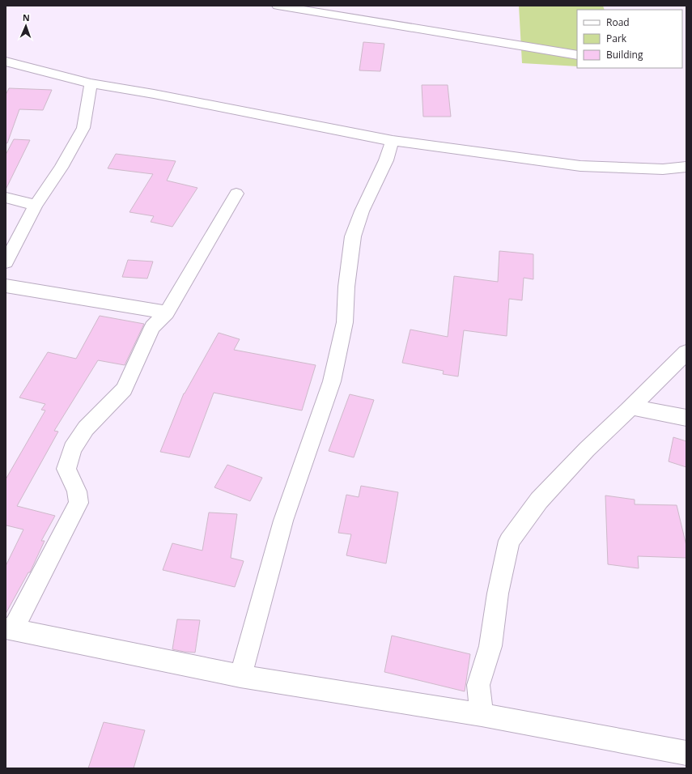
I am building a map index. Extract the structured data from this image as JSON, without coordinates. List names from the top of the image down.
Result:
{
  "legend": ["Road", "Park", "Building"],
  "north": "top"
}
